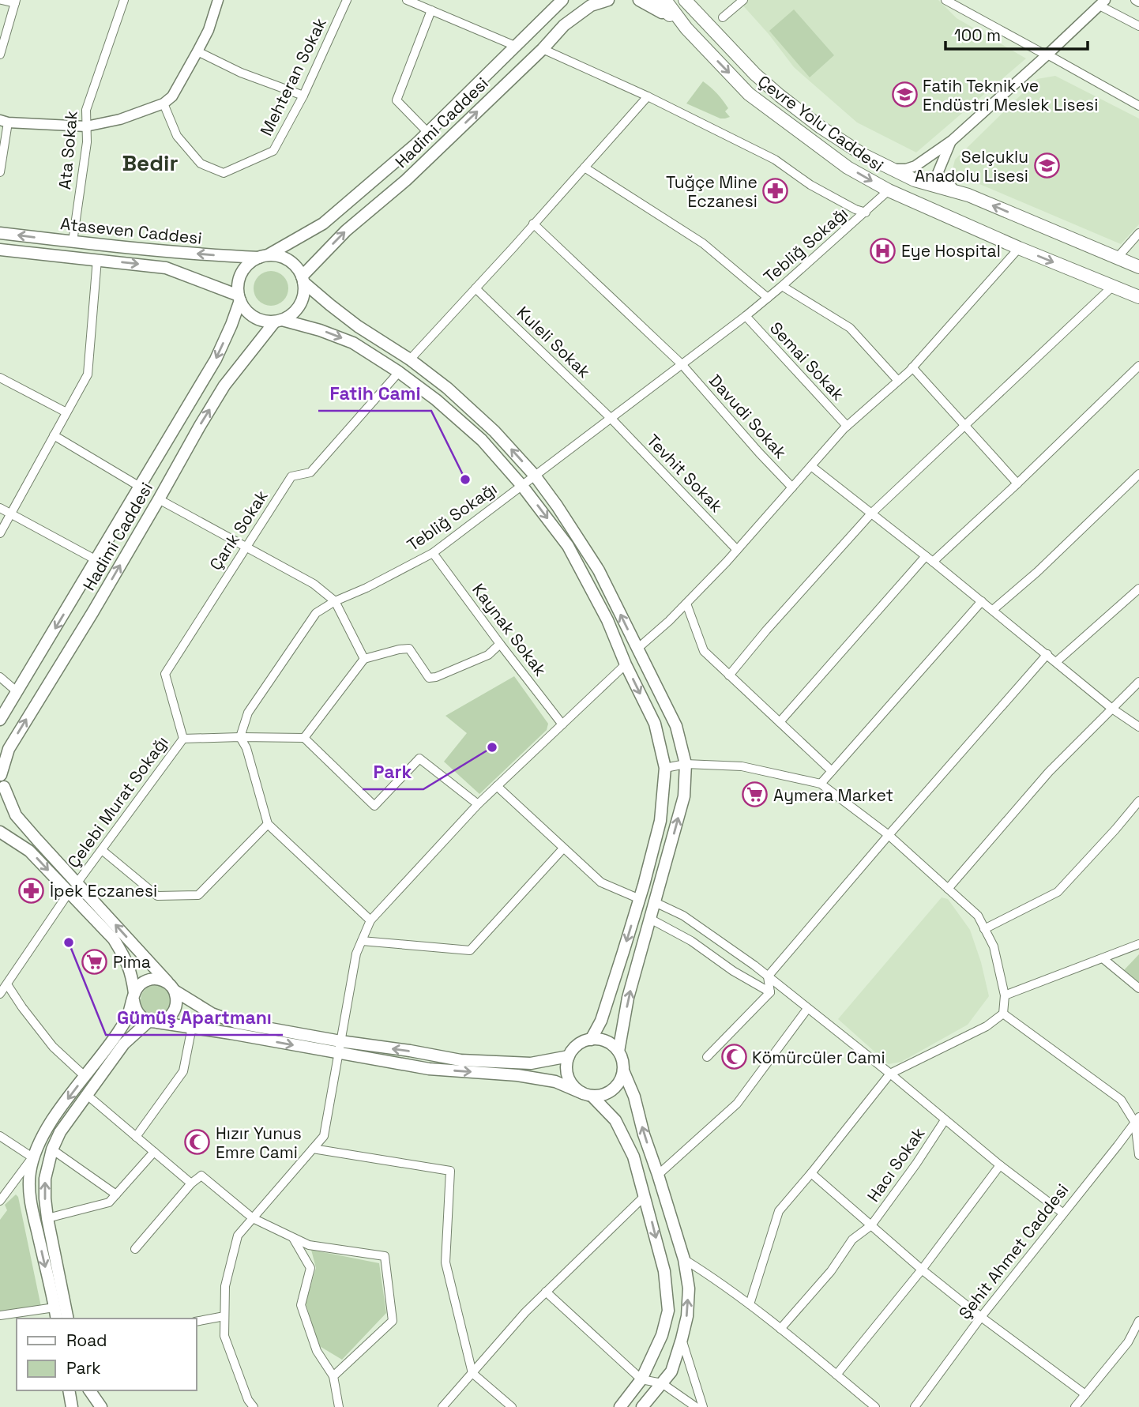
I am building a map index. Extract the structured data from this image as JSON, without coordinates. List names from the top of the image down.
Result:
{
  "streets": {
    "highway": ["Çevre Yolu Caddesi"],
    "main road": ["Hadimi Caddesi", "Ataseven Caddesi"],
    "street": [
      "Mehteran Sokak",
      "Ata Sokak",
      "Tebliğ Sokağı",
      "Kuleli Sokak",
      "Semai Sokak",
      "Davudi Sokak",
      "Tevhit Sokak",
      "Çarık Sokak",
      "Kaynak Sokak",
      "Çelebi Murat Sokağı",
      "Hacı Sokak",
      "Şehit Ahmet Caddesi"
    ]
  },
  "crossings": [
    ["Hadimi Caddesi", "Ataseven Caddesi"],
    ["Çevre Yolu Caddesi", "Tebliğ Sokağı"],
    ["Ata Sokak", "Ataseven Caddesi"],
    ["Tebliğ Sokağı", "Kuleli Sokak"],
    ["Tebliğ Sokağı", "Semai Sokak"],
    ["Tebliğ Sokağı", "Davudi Sokak"],
    ["Tebliğ Sokağı", "Tevhit Sokak"],
    ["Tebliğ Sokağı", "Kaynak Sokak"],
    ["Kuleli Sokak", "Tevhit Sokak"],
    ["Çarık Sokak", "Çelebi Murat Sokağı"]
  ],
  "districts": ["Bedir"],
  "places": {
    "school or university": ["Fatih Teknik ve Endüstri Meslek Lisesi", "Selçuklu Anadolu Lisesi"],
    "pharmacy": ["Tuğçe Mine Eczanesi", "İpek Eczanesi"],
    "hospital": ["Eye Hospital"],
    "other": ["Fatih Cami", "Park", "Gümüş Apartmanı"],
    "supermarket": ["Aymera Market", "Pima"],
    "mosque": ["Kömürcüler Cami", "Hızır Yunus Emre Cami"]
  },
  "legend": ["Road", "Park"],
  "scale_bar": "100 m"
}
